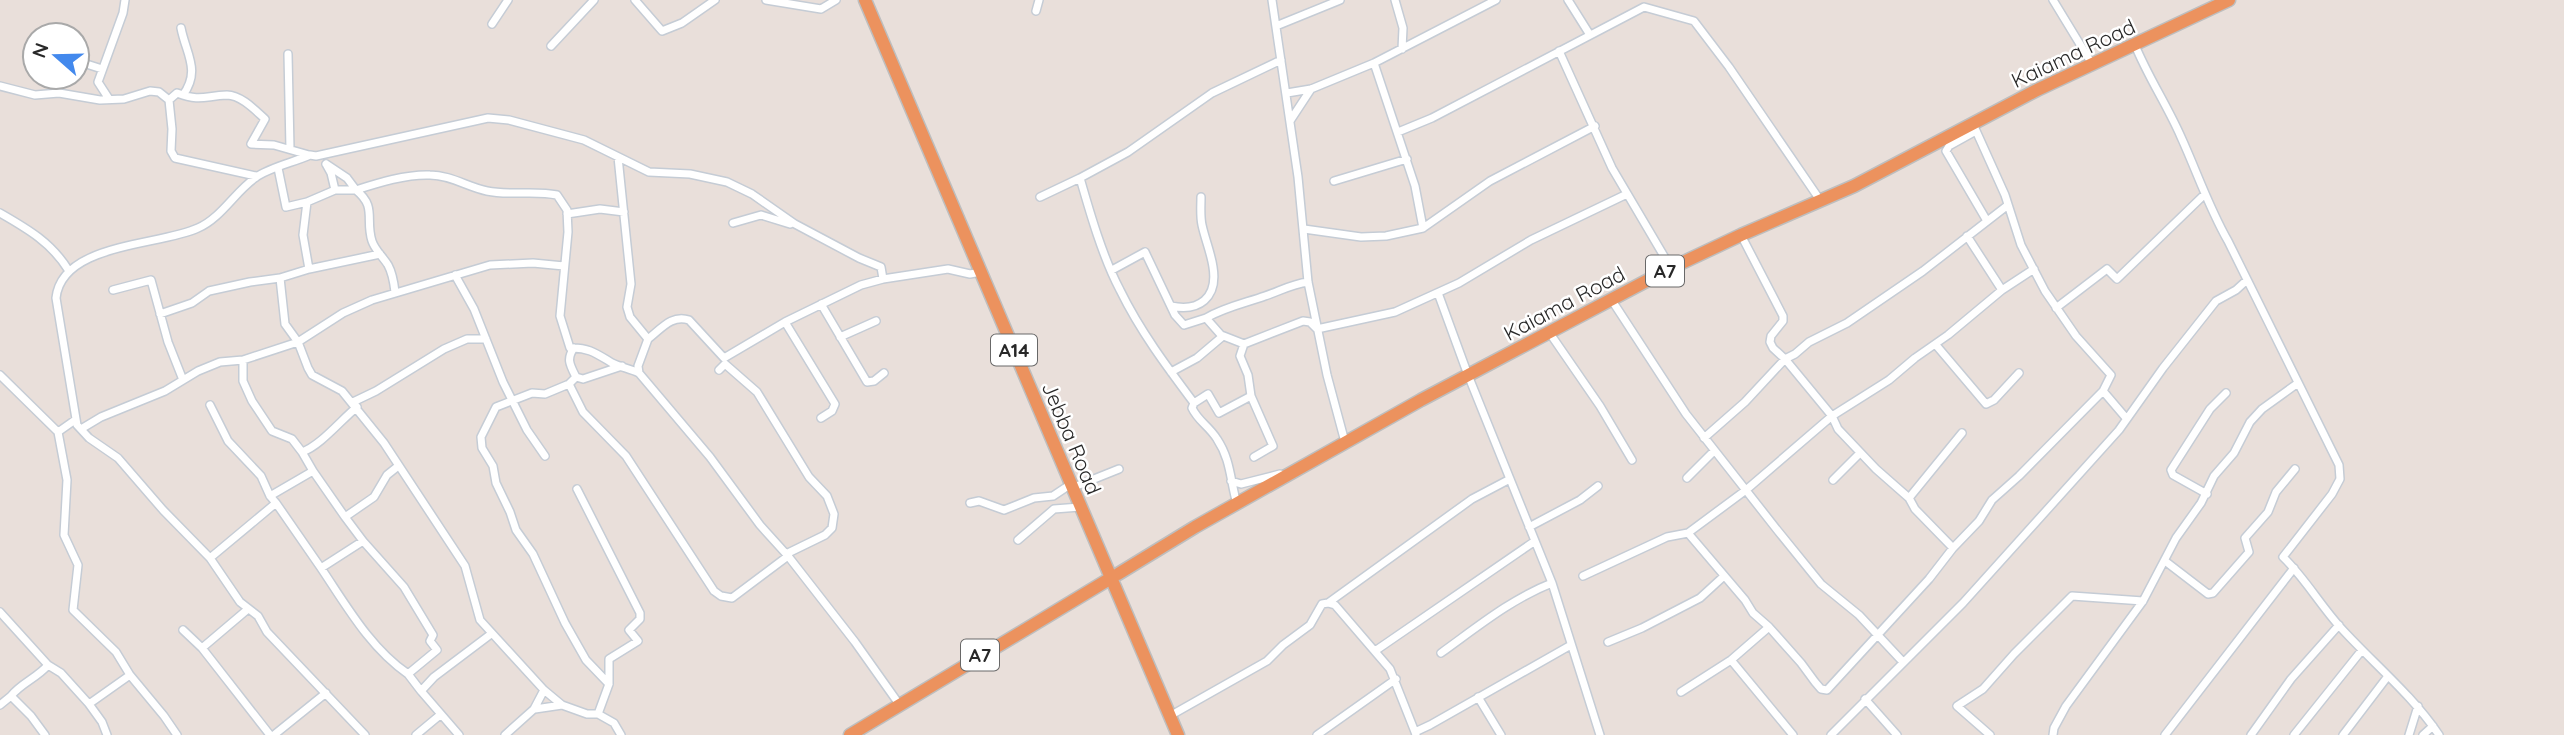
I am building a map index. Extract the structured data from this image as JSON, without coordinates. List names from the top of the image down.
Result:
{
  "streets": {
    "highway": [
      "Kaiama Road",
      "A7",
      "A14",
      "Jebba Road"
    ]
  },
  "crossings": [
    ["Kaiama Road", "Jebba Road"]
  ],
  "north": "left"
}
